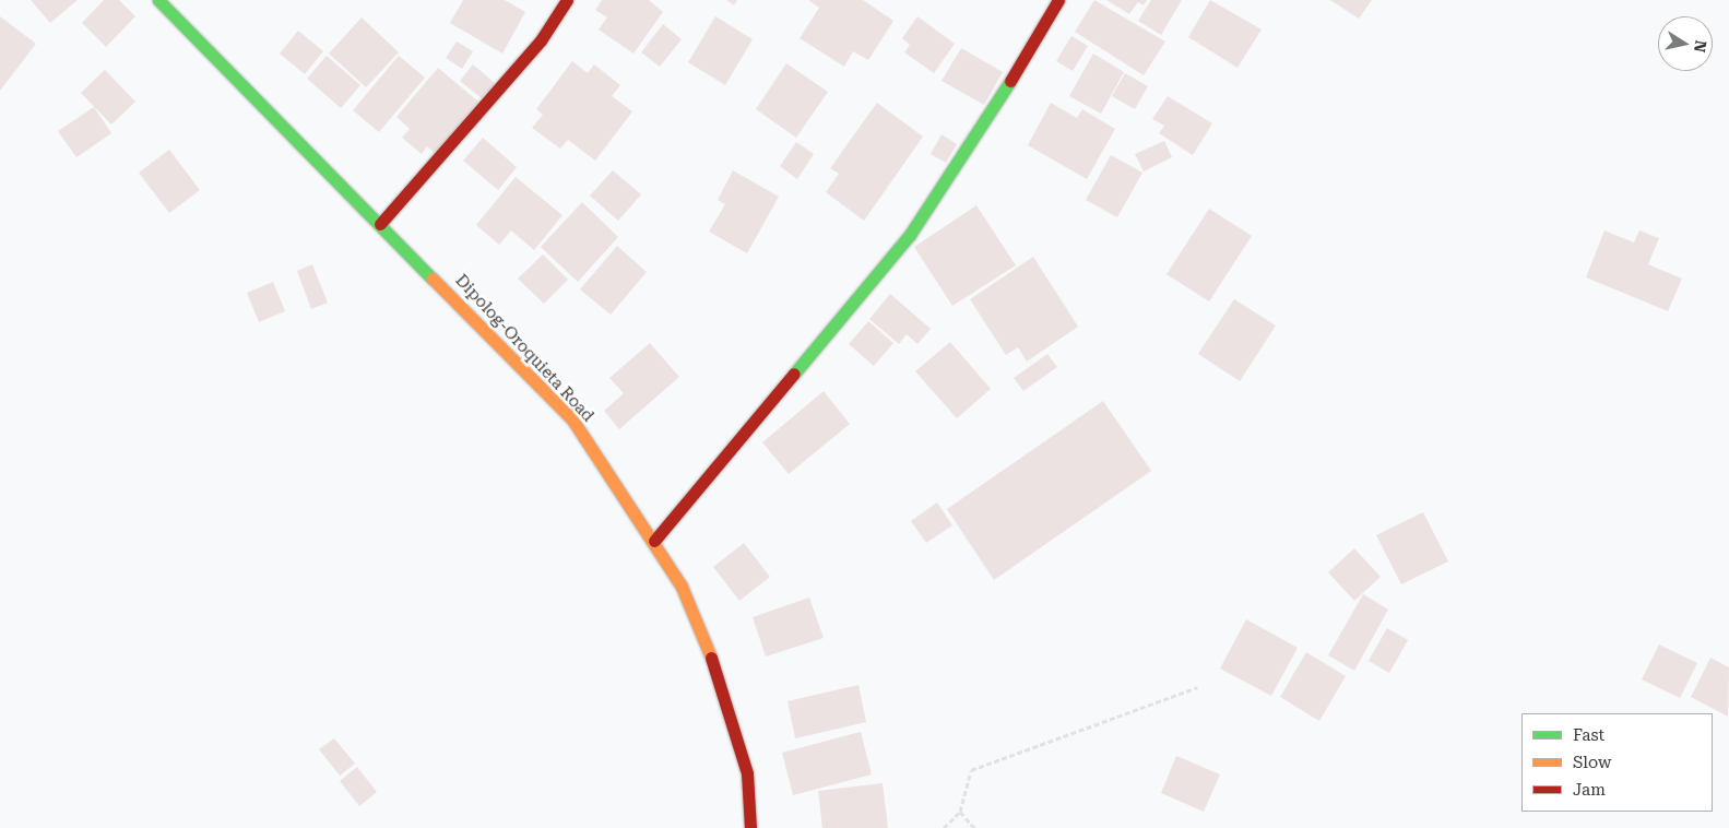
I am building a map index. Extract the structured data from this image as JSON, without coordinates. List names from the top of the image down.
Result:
{
  "streets": {
    "main road": ["Dipolog-Oroquieta Road"]
  },
  "legend": ["Fast", "Slow", "Jam"],
  "north": "right"
}
